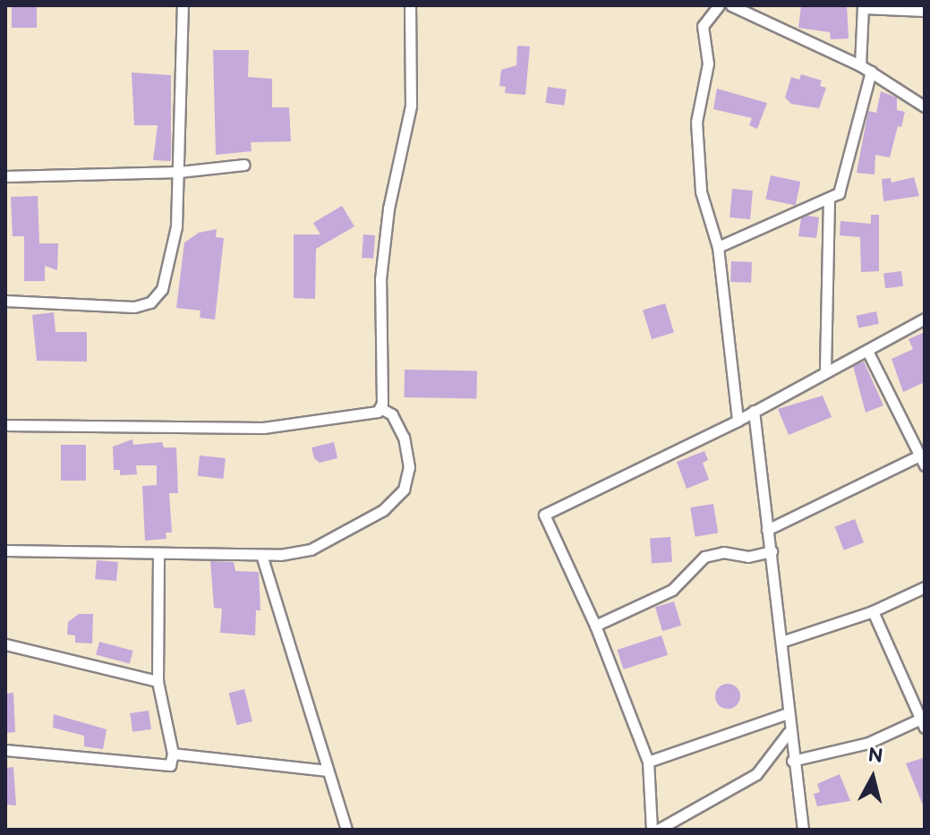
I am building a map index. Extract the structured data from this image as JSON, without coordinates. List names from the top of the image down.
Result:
{
  "north": "top"
}
